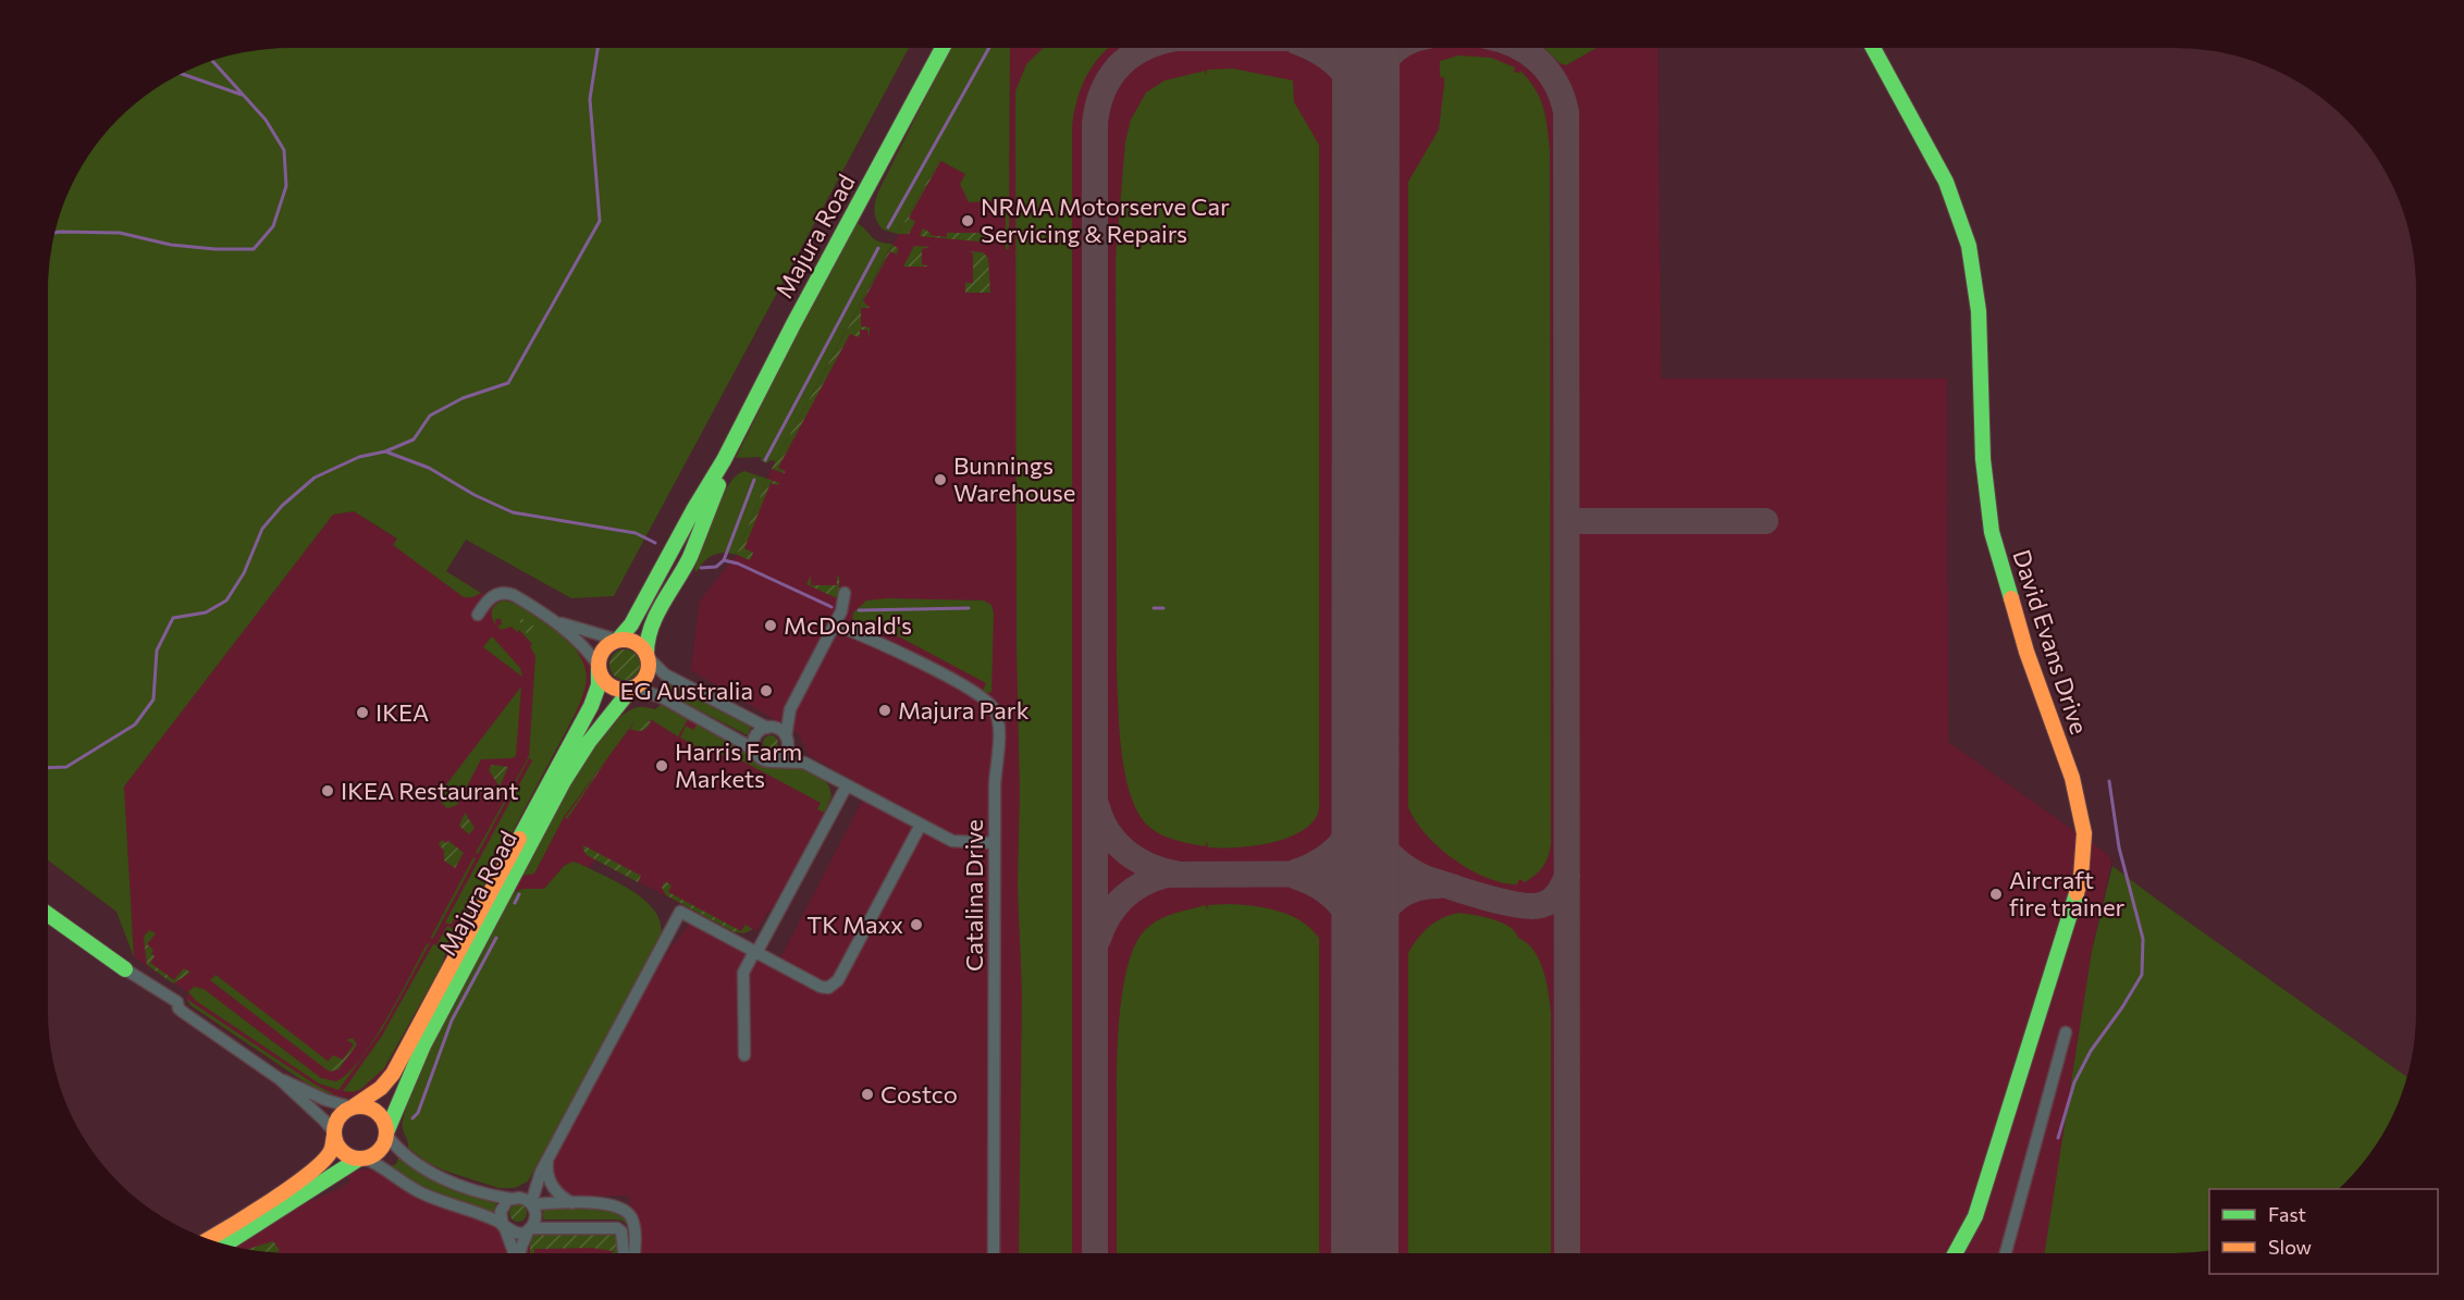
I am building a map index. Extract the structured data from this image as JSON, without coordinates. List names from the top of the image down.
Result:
{
  "streets": {
    "main road": ["Majura Road", "David Evans Drive"],
    "street": ["Catalina Drive"]
  },
  "places": [
    "NRMA Motorserve Car Servicing & Repairs",
    "Bunnings Warehouse",
    "McDonald's",
    "EG Australia",
    "Majura Park",
    "IKEA",
    "Harris Farm Markets",
    "IKEA Restaurant",
    "Aircraft fire trainer",
    "TK Maxx",
    "Costco"
  ],
  "legend": ["Fast", "Slow"]
}
